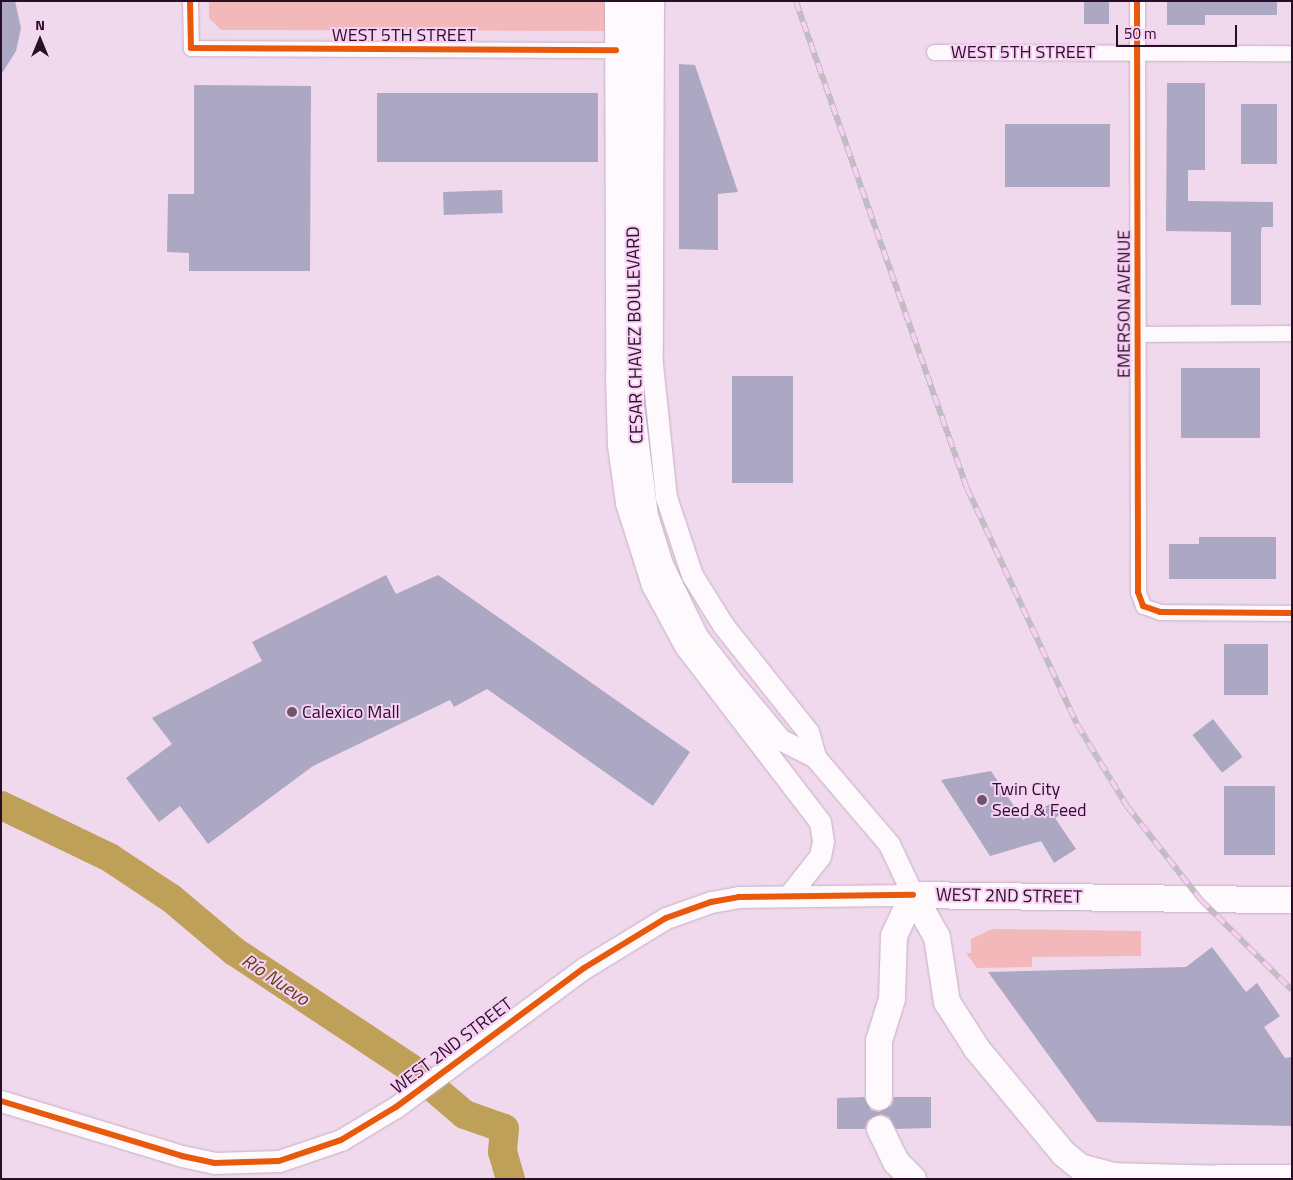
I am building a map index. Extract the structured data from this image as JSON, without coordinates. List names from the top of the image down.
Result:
{
  "streets": {
    "highway": ["CESAR CHAVEZ BOULEVARD", "WEST 2ND STREET"],
    "street": ["WEST 5TH STREET", "EMERSON AVENUE"]
  },
  "crossings": [
    ["WEST 5TH STREET", "EMERSON AVENUE"],
    ["CESAR CHAVEZ BOULEVARD", "WEST 2ND STREET"]
  ],
  "water": ["Río Nuevo"],
  "places": ["Calexico Mall", "Twin City Seed & Feed"],
  "scale_bar": "50 m",
  "north": "top"
}
